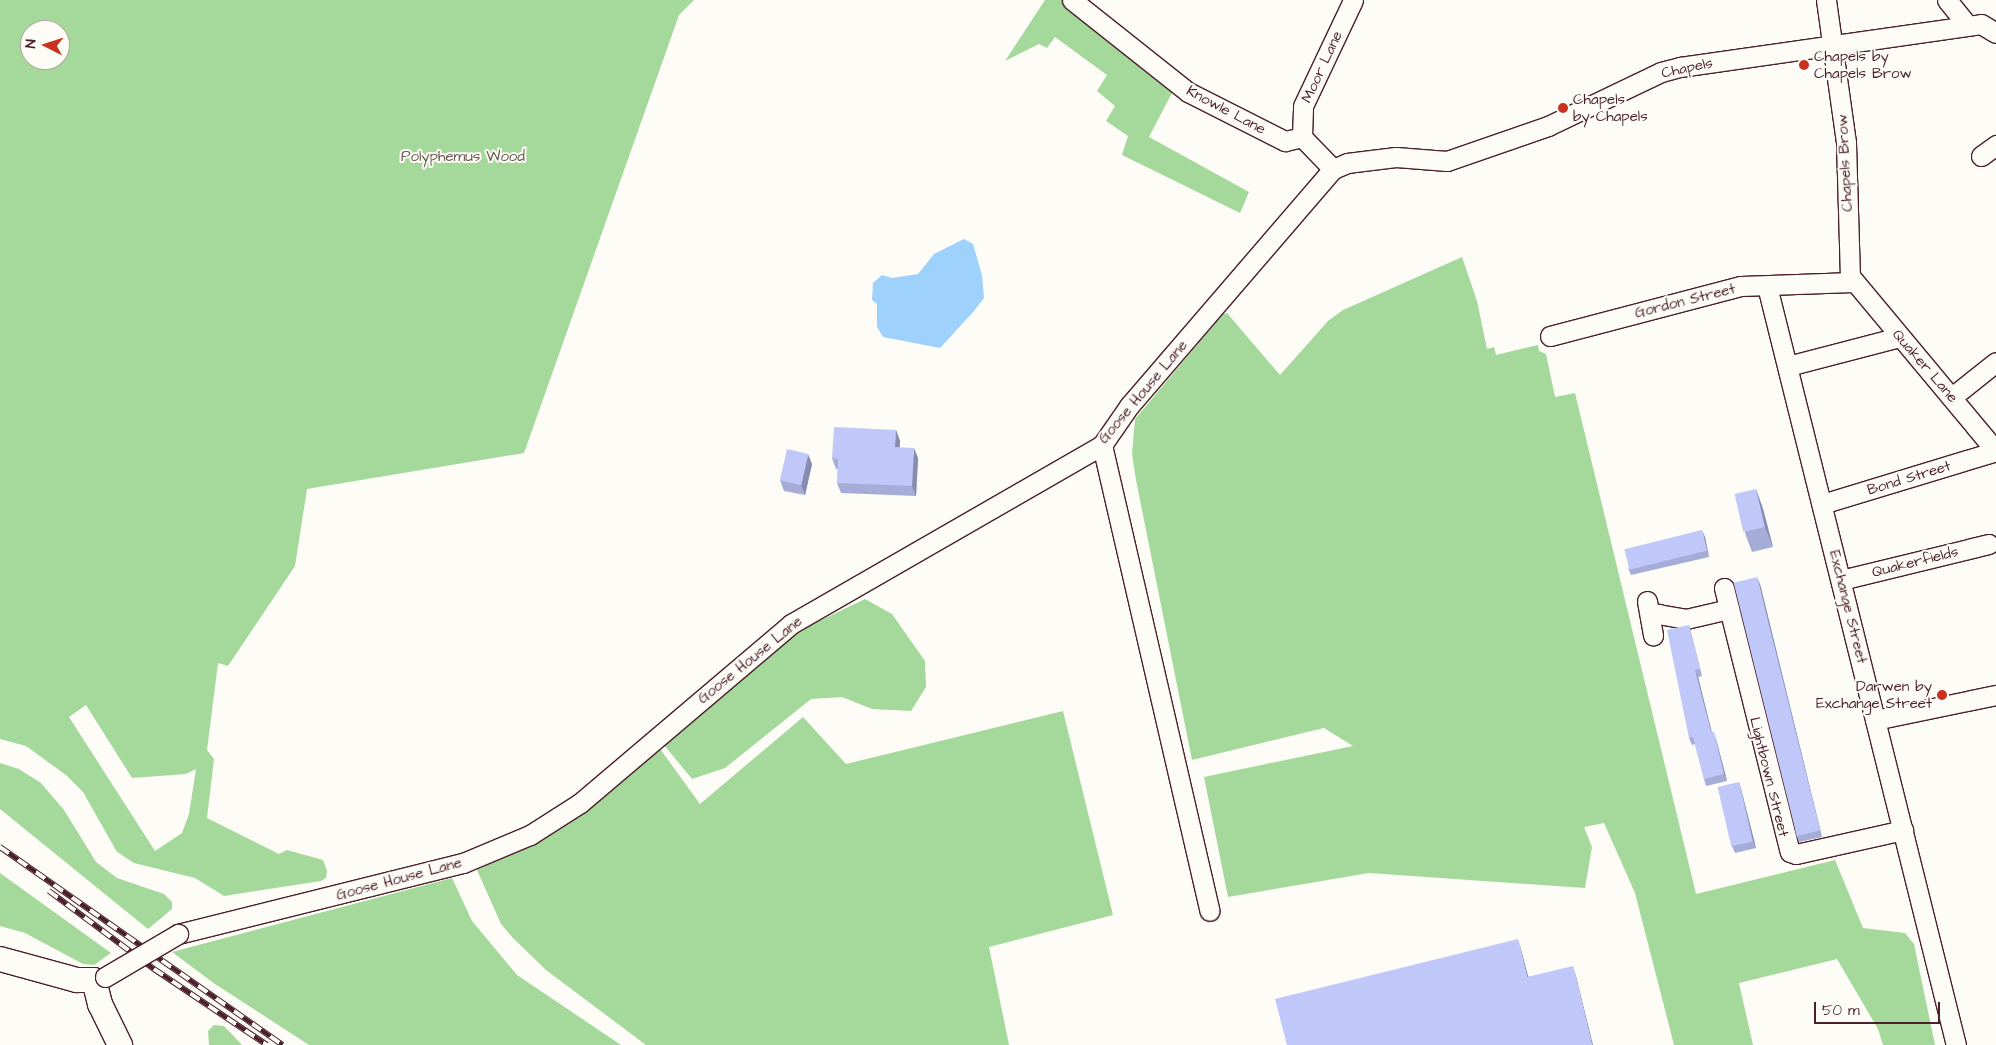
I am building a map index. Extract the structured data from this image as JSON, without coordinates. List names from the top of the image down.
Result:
{
  "streets": {
    "street": [
      "Moor Lane",
      "Chapels",
      "Knowle Lane",
      "Chapels Brow",
      "Gordon Street",
      "Quaker Lane",
      "Goose House Lane",
      "Bond Street",
      "Quakerfields",
      "Exchange Street",
      "Lightbown Street"
    ]
  },
  "crossings": [
    ["Moor Lane", "Knowle Lane"],
    ["Chapels", "Chapels Brow"],
    ["Chapels", "Goose House Lane"],
    ["Chapels Brow", "Gordon Street"],
    ["Chapels Brow", "Quaker Lane"],
    ["Gordon Street", "Quaker Lane"],
    ["Gordon Street", "Exchange Street"],
    ["Quaker Lane", "Bond Street"],
    ["Bond Street", "Exchange Street"],
    ["Quakerfields", "Exchange Street"],
    ["Exchange Street", "Lightbown Street"]
  ],
  "parks": ["Polyphemus Wood"],
  "places": ["Chapels by Chapels Brow", "Chapels by Chapels", "Darwen by Exchange Street"],
  "scale_bar": "50 m",
  "north": "left"
}
